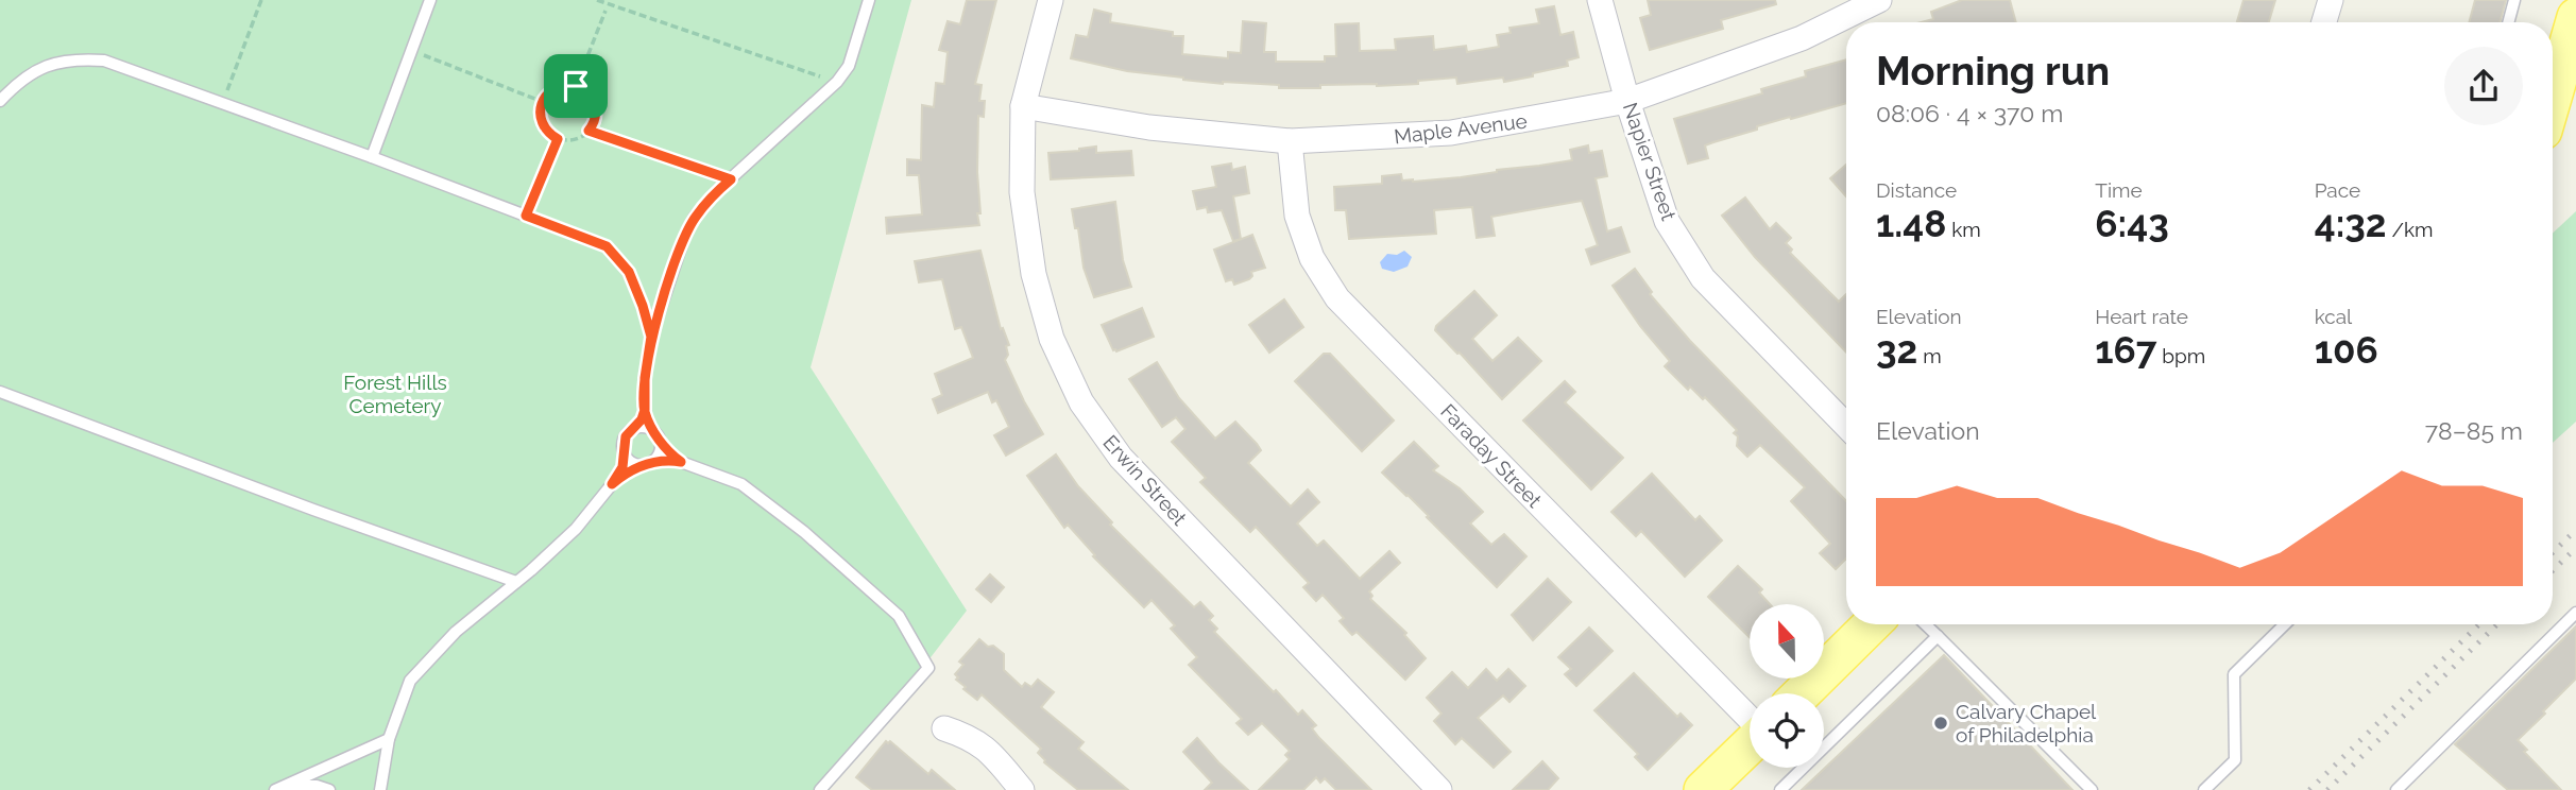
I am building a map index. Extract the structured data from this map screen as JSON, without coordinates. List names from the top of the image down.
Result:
{
  "streets": {
    "street": [
      "Maple Avenue",
      "Napier Street",
      "Faraday Street",
      "Erwin Street"
    ]
  },
  "crossings": [
    ["Maple Avenue", "Napier Street"],
    ["Maple Avenue", "Faraday Street"],
    ["Maple Avenue", "Erwin Street"]
  ],
  "parks": ["Forest Hills Cemetery"],
  "places": ["Calvary Chapel of Philadelphia"],
  "north": "top",
  "page": {
    "heading": ["Morning run", "08:06 · 4 × 370 m"],
    "stats": [
      ["Distance", "1.48 km"],
      ["Time", "6:43"],
      ["Pace", "4:32 /km"],
      ["Elevation", "32 m"],
      ["Heart rate", "167 bpm"],
      ["kcal", "106"]
    ],
    "chart": ["Elevation", "78–85 m"]
  }
}
